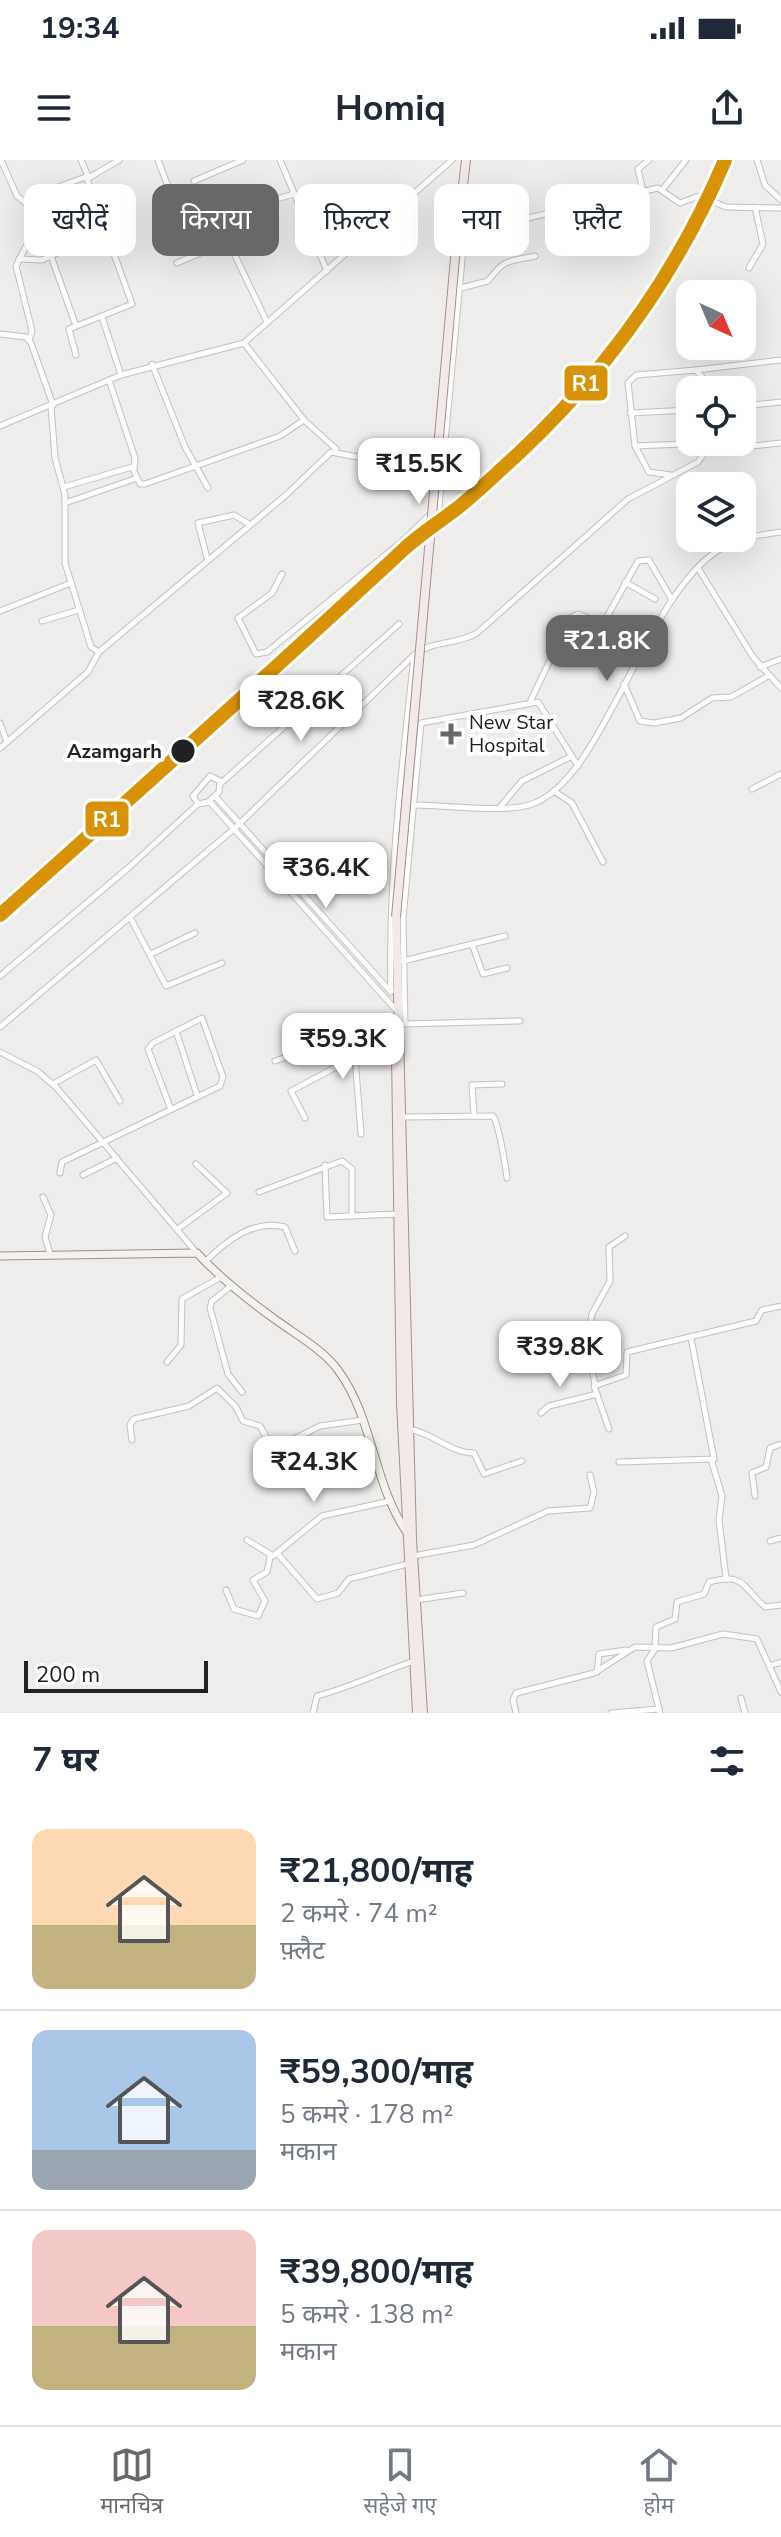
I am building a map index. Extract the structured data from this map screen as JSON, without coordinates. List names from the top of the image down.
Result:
{
  "places": {
    "health": ["New Star Hospital"],
    "other": ["Azamgarh"]
  },
  "lines": ["transit line R1"],
  "scale_bar": "200 m",
  "north": "bottom right",
  "page": {
    "status": "19:34",
    "header": "Homiq",
    "chip": [
      "खरीदें",
      "किराया",
      "फ़िल्टर",
      "नया",
      "फ़्लैट"
    ],
    "price": [
      "₹15.5K",
      "₹21.8K",
      "₹28.6K",
      "₹36.4K",
      "₹59.3K",
      "₹39.8K",
      "₹24.3K"
    ],
    "scale": "200 m",
    "heading": "7 घर",
    "list": [
      {
        "name": "₹21,800/माह",
        "note": "2 कमरे · 74 m² · फ़्लैट"
      },
      {
        "name": "₹59,300/माह",
        "note": "5 कमरे · 178 m² · मकान"
      },
      {
        "name": "₹39,800/माह",
        "note": "5 कमरे · 138 m² · मकान"
      }
    ],
    "tabs": ["मानचित्र", "सहेजे गए", "होम"]
  }
}
